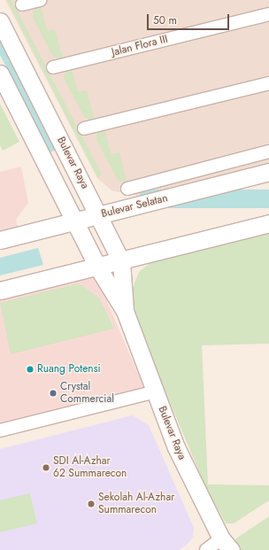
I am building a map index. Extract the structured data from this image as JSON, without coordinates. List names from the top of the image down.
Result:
{
  "streets": {
    "street": ["Jalan Flora III", "Bulevar Raya", "Bulevar Selatan"]
  },
  "crossings": [
    ["Bulevar Raya", "Bulevar Selatan"]
  ],
  "places": [
    "Ruang Potensi",
    "Crystal Commercial",
    "SDI Al-Azhar 62 Summarecon",
    "Sekolah Al-Azhar Summarecon"
  ],
  "scale_bar": "50 m"
}
